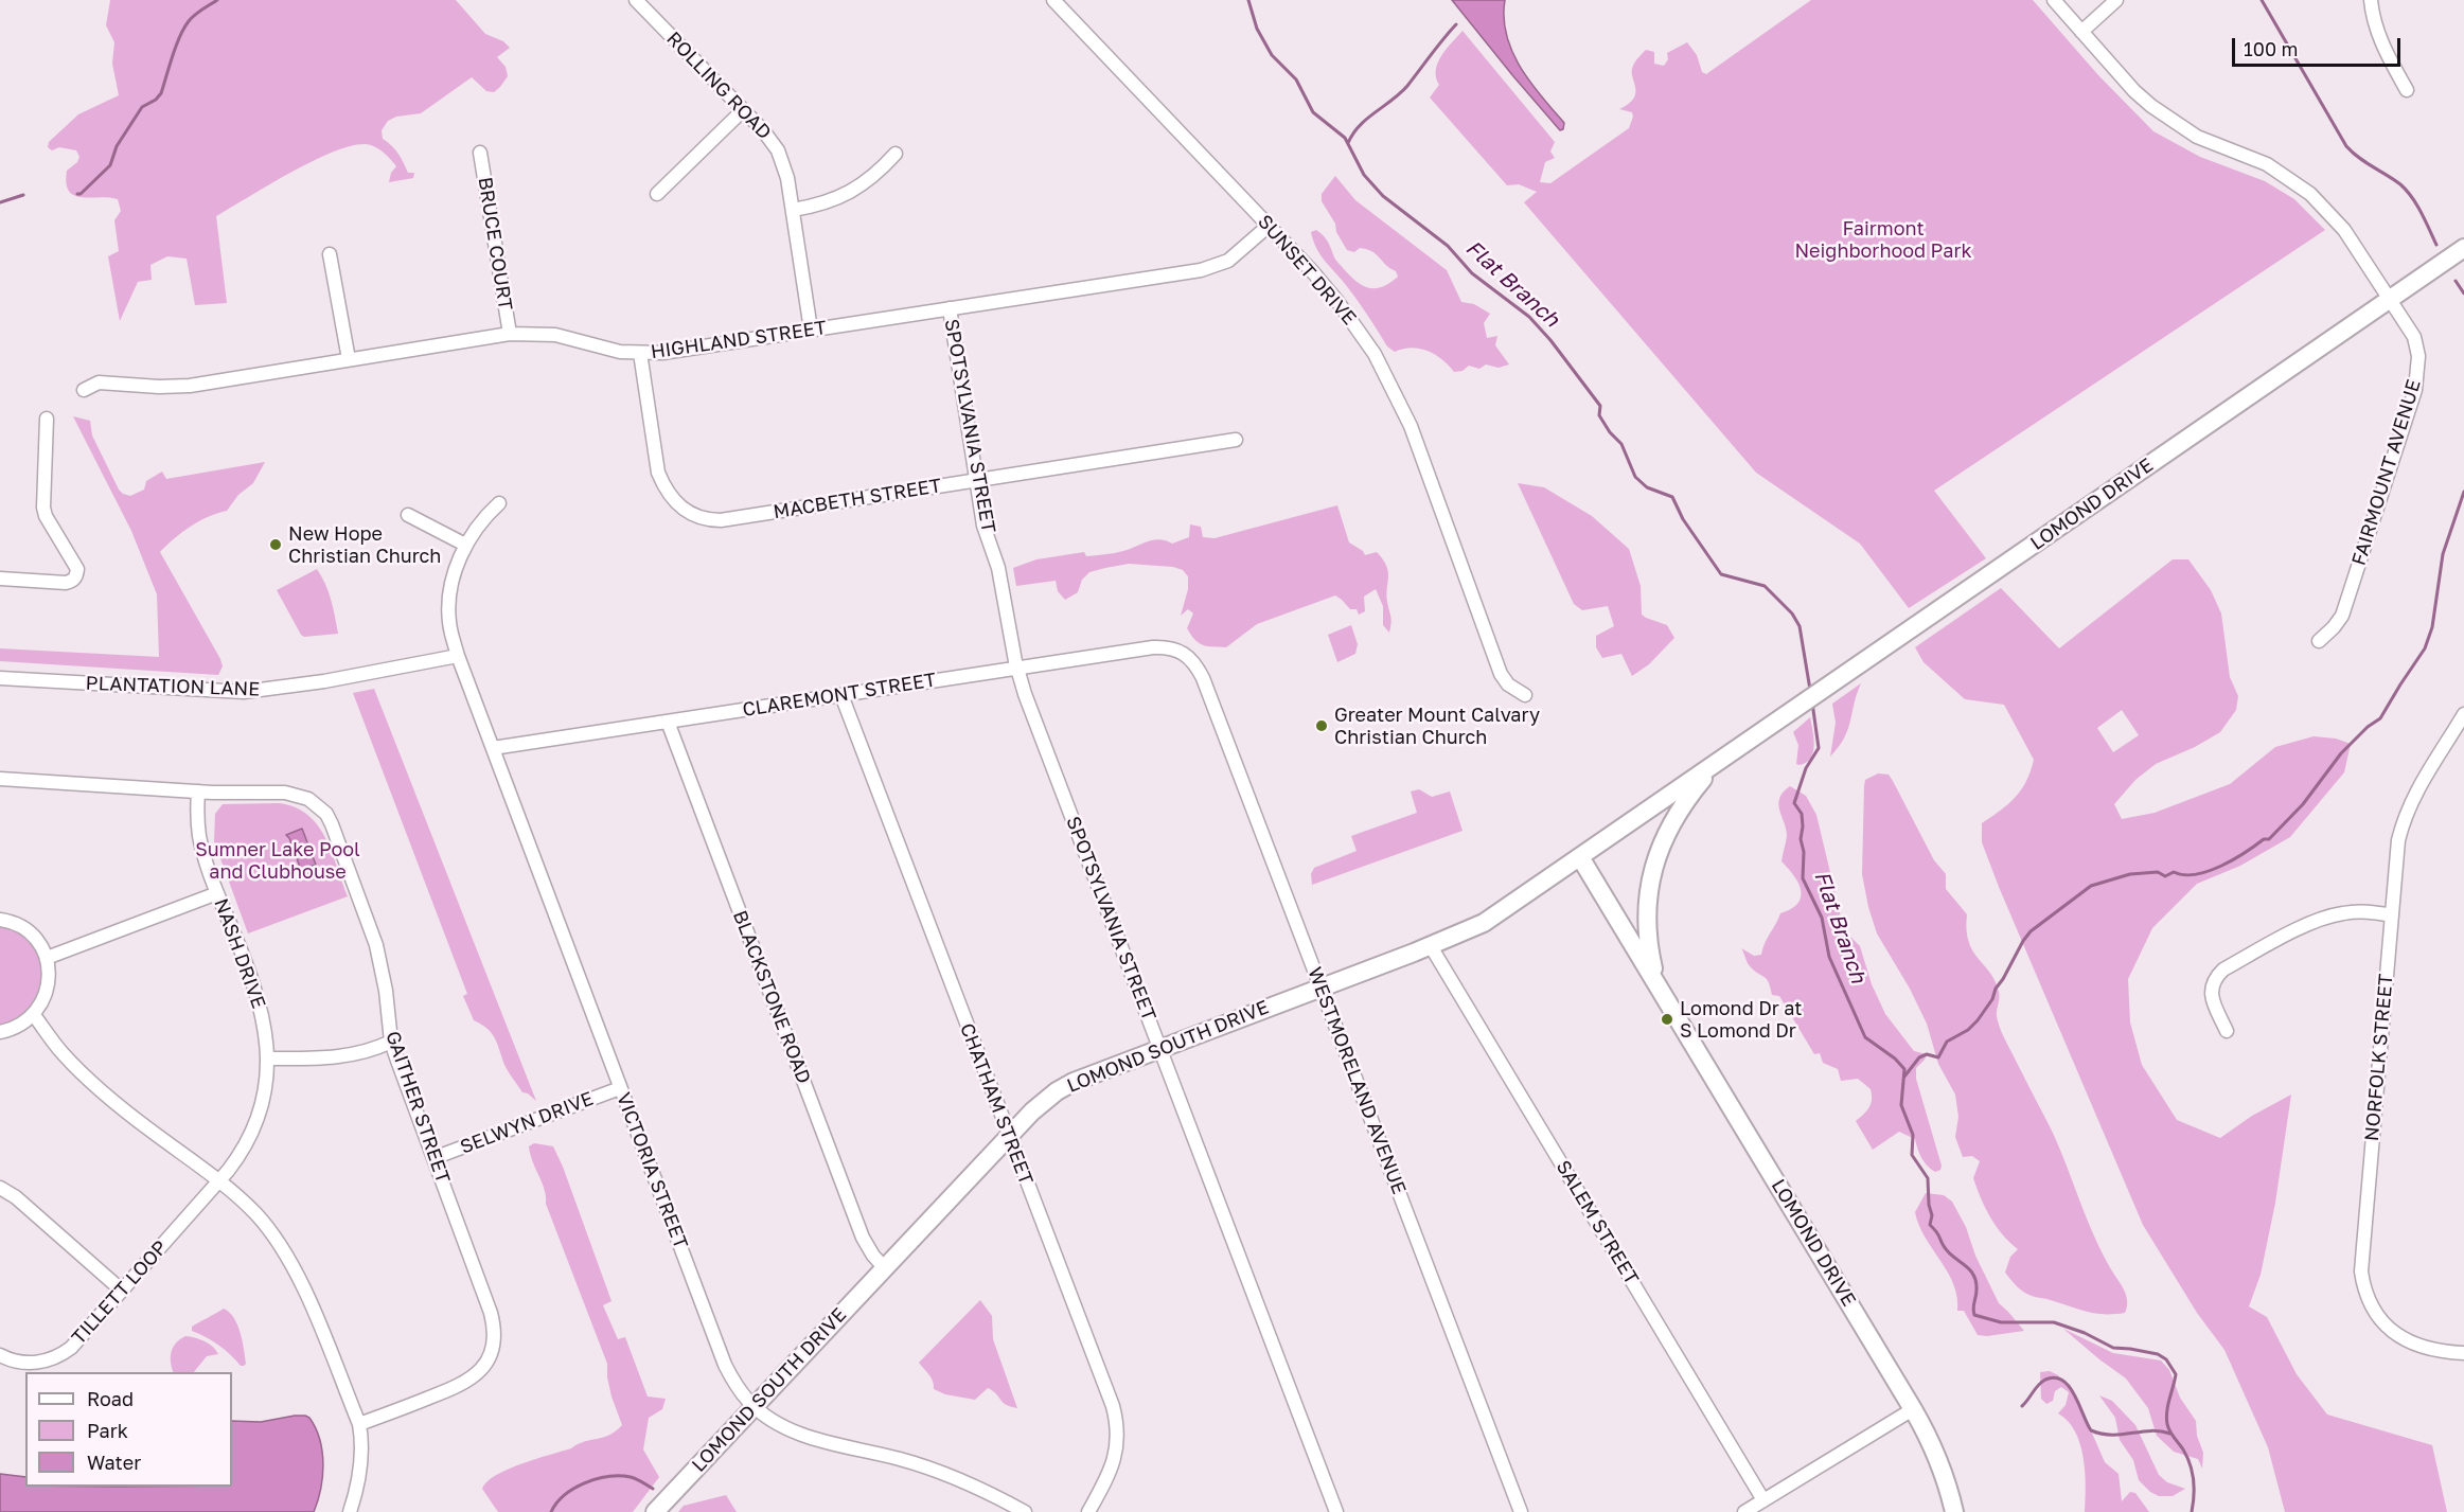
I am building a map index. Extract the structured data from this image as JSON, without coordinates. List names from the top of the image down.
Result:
{
  "streets": {
    "main road": ["LOMOND DRIVE", "LOMOND SOUTH DRIVE"],
    "street": [
      "ROLLING ROAD",
      "BRUCE COURT",
      "SUNSET DRIVE",
      "HIGHLAND STREET",
      "SPOTSYLVANIA STREET",
      "FAIRMOUNT AVENUE",
      "MACBETH STREET",
      "PLANTATION LANE",
      "CLAREMONT STREET",
      "NASH DRIVE",
      "BLACKSTONE ROAD",
      "NORFOLK STREET",
      "WESTMORELAND AVENUE",
      "CHATHAM STREET",
      "GAITHER STREET",
      "SELWYN DRIVE",
      "VICTORIA STREET",
      "SALEM STREET",
      "TILLETT LOOP"
    ]
  },
  "crossings": [
    ["ROLLING ROAD", "HIGHLAND STREET"],
    ["BRUCE COURT", "HIGHLAND STREET"],
    ["SUNSET DRIVE", "HIGHLAND STREET"],
    ["HIGHLAND STREET", "SPOTSYLVANIA STREET"],
    ["HIGHLAND STREET", "MACBETH STREET"],
    ["SPOTSYLVANIA STREET", "MACBETH STREET"],
    ["SPOTSYLVANIA STREET", "CLAREMONT STREET"],
    ["SPOTSYLVANIA STREET", "LOMOND SOUTH DRIVE"],
    ["FAIRMOUNT AVENUE", "LOMOND DRIVE"],
    ["LOMOND DRIVE", "LOMOND SOUTH DRIVE"],
    ["PLANTATION LANE", "VICTORIA STREET"],
    ["CLAREMONT STREET", "BLACKSTONE ROAD"],
    ["CLAREMONT STREET", "WESTMORELAND AVENUE"],
    ["CLAREMONT STREET", "CHATHAM STREET"],
    ["CLAREMONT STREET", "VICTORIA STREET"],
    ["NASH DRIVE", "GAITHER STREET"],
    ["NASH DRIVE", "TILLETT LOOP"],
    ["BLACKSTONE ROAD", "LOMOND SOUTH DRIVE"],
    ["LOMOND SOUTH DRIVE", "WESTMORELAND AVENUE"],
    ["LOMOND SOUTH DRIVE", "CHATHAM STREET"],
    ["LOMOND SOUTH DRIVE", "VICTORIA STREET"],
    ["LOMOND SOUTH DRIVE", "SALEM STREET"],
    ["GAITHER STREET", "SELWYN DRIVE"],
    ["SELWYN DRIVE", "VICTORIA STREET"]
  ],
  "water": ["Flat Branch"],
  "parks": ["Fairmont Neighborhood Park", "Sumner Lake Pool and Clubhouse"],
  "places": ["New Hope Christian Church", "Greater Mount Calvary Christian Church", "Lomond Dr at S Lomond Dr"],
  "legend": ["Road", "Park", "Water"],
  "scale_bar": "100 m"
}
